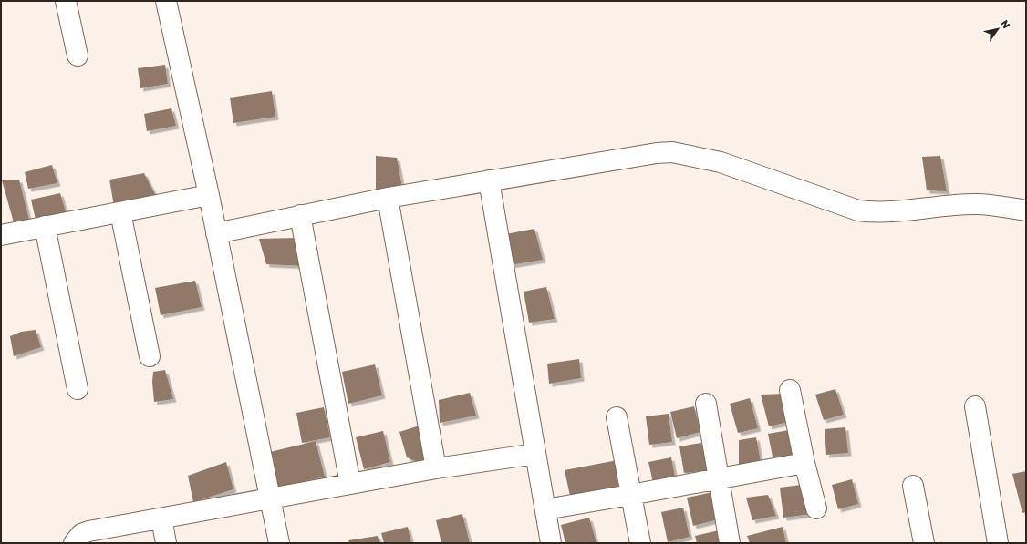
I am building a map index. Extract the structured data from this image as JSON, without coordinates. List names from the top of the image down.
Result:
{
  "north": "top right"
}
